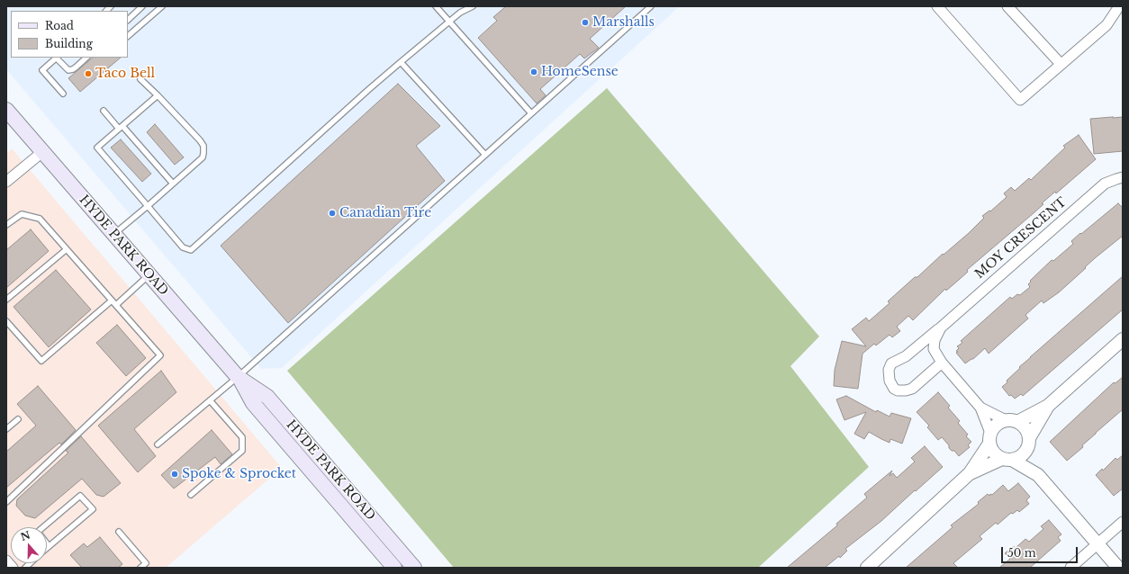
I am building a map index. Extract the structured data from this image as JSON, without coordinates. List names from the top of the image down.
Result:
{
  "streets": {
    "main road": ["HYDE PARK ROAD"],
    "street": ["MOY CRESCENT"]
  },
  "places": [
    "Marshalls",
    "HomeSense",
    "Taco Bell",
    "Canadian Tire",
    "Spoke & Sprocket"
  ],
  "legend": ["Road", "Building"],
  "scale_bar": "50 m",
  "north": "top"
}
